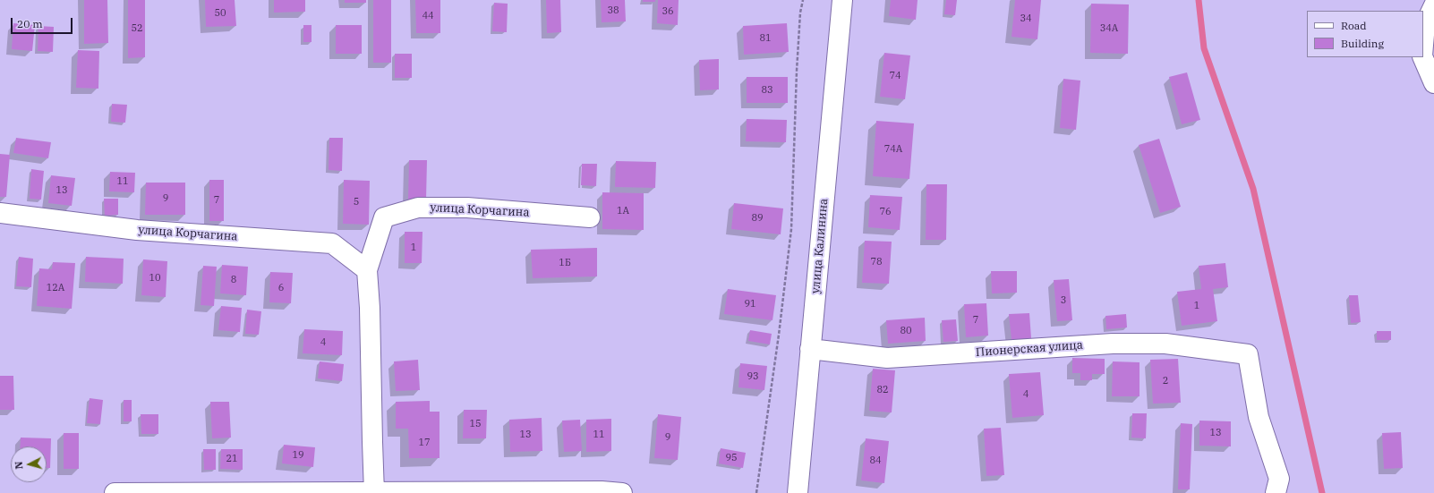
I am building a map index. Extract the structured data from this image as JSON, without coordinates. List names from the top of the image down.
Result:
{
  "streets": {
    "street": ["улица Корчагина", "улица Калинина", "Пионерская улица"]
  },
  "crossings": [
    ["улица Калинина", "Пионерская улица"]
  ],
  "house_numbers": [
    "38",
    "36",
    "50",
    "44",
    "34",
    "52",
    "34А",
    "81",
    "74",
    "83",
    "74А",
    "11",
    "13",
    "9",
    "7",
    "5",
    "1А",
    "76",
    "89",
    "1",
    "78",
    "1Б",
    "10",
    "8",
    "12А",
    "6",
    "3",
    "91",
    "1",
    "7",
    "80",
    "4",
    "93",
    "2",
    "82",
    "4",
    "15",
    "13",
    "13",
    "11",
    "9",
    "17",
    "19",
    "95",
    "21",
    "84"
  ],
  "legend": ["Road", "Building"],
  "scale_bar": "20 m",
  "north": "left"
}
